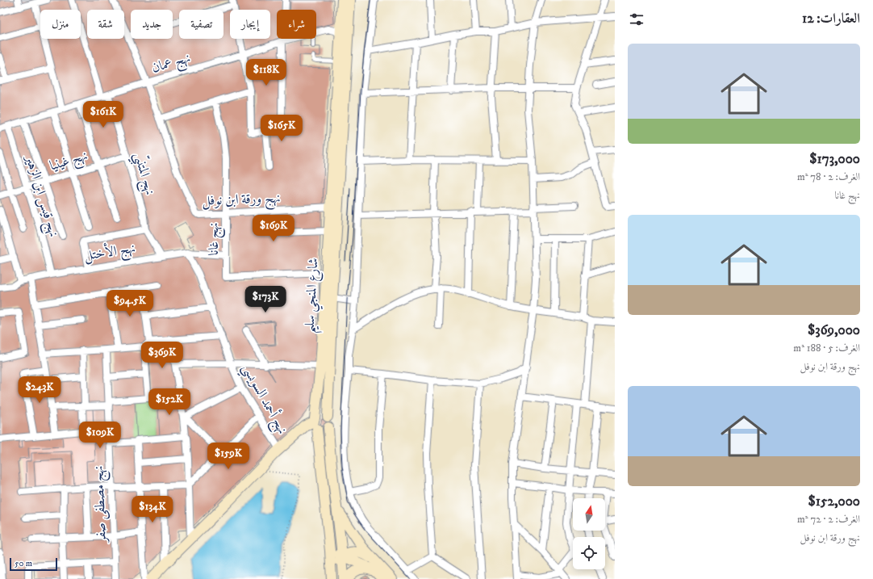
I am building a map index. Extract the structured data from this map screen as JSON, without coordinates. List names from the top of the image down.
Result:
{
  "streets": {
    "main road": ["شارع المنجي سليم"],
    "street": [
      "نهج عمان",
      "نهج غينيا",
      "نهج المتنبّي",
      "نهج قيس ابن الزهير",
      "نهج ورقة ابن نوفل",
      "نهج غانا",
      "نهج الأختل",
      "نهج أحمد السويسي",
      "نهج مصطفى صفر"
    ]
  },
  "crossings": [
    ["نهج عمان", "نهج المتنبّي"],
    ["نهج عمان", "نهج قيس ابن الزهير"],
    ["نهج عمان", "نهج ورقة ابن نوفل"],
    ["نهج عمان", "شارع المنجي سليم"],
    ["نهج غينيا", "نهج المتنبّي"],
    ["نهج غينيا", "نهج قيس ابن الزهير"],
    ["نهج المتنبّي", "نهج الأختل"],
    ["نهج قيس ابن الزهير", "نهج الأختل"],
    ["نهج ورقة ابن نوفل", "نهج غانا"],
    ["نهج ورقة ابن نوفل", "شارع المنجي سليم"],
    ["نهج غانا", "نهج الأختل"],
    ["نهج غانا", "شارع المنجي سليم"],
    ["نهج الأختل", "نهج أحمد السويسي"]
  ],
  "scale_bar": "50 m",
  "north": "top",
  "page": {
    "heading": "العقارات: 12",
    "chip": [
      "شراء",
      "إيجار",
      "تصفية",
      "جديد",
      "شقة",
      "منزل"
    ],
    "list": [
      {
        "name": "$173,000",
        "note": "الغرف: 2 · 78 m² · نهج غانا"
      },
      {
        "name": "$369,000",
        "note": "الغرف: 5 · 188 m² · نهج ورقة ابن نوفل"
      },
      {
        "name": "$152,000",
        "note": "الغرف: 2 · 72 m² · نهج ورقة ابن نوفل"
      }
    ],
    "price": [
      "$118K",
      "$161K",
      "$165K",
      "$169K",
      "$173K",
      "$94.5K",
      "$369K",
      "$243K",
      "$152K",
      "$109K",
      "$159K",
      "$134K"
    ],
    "scale": "50 m"
  }
}
